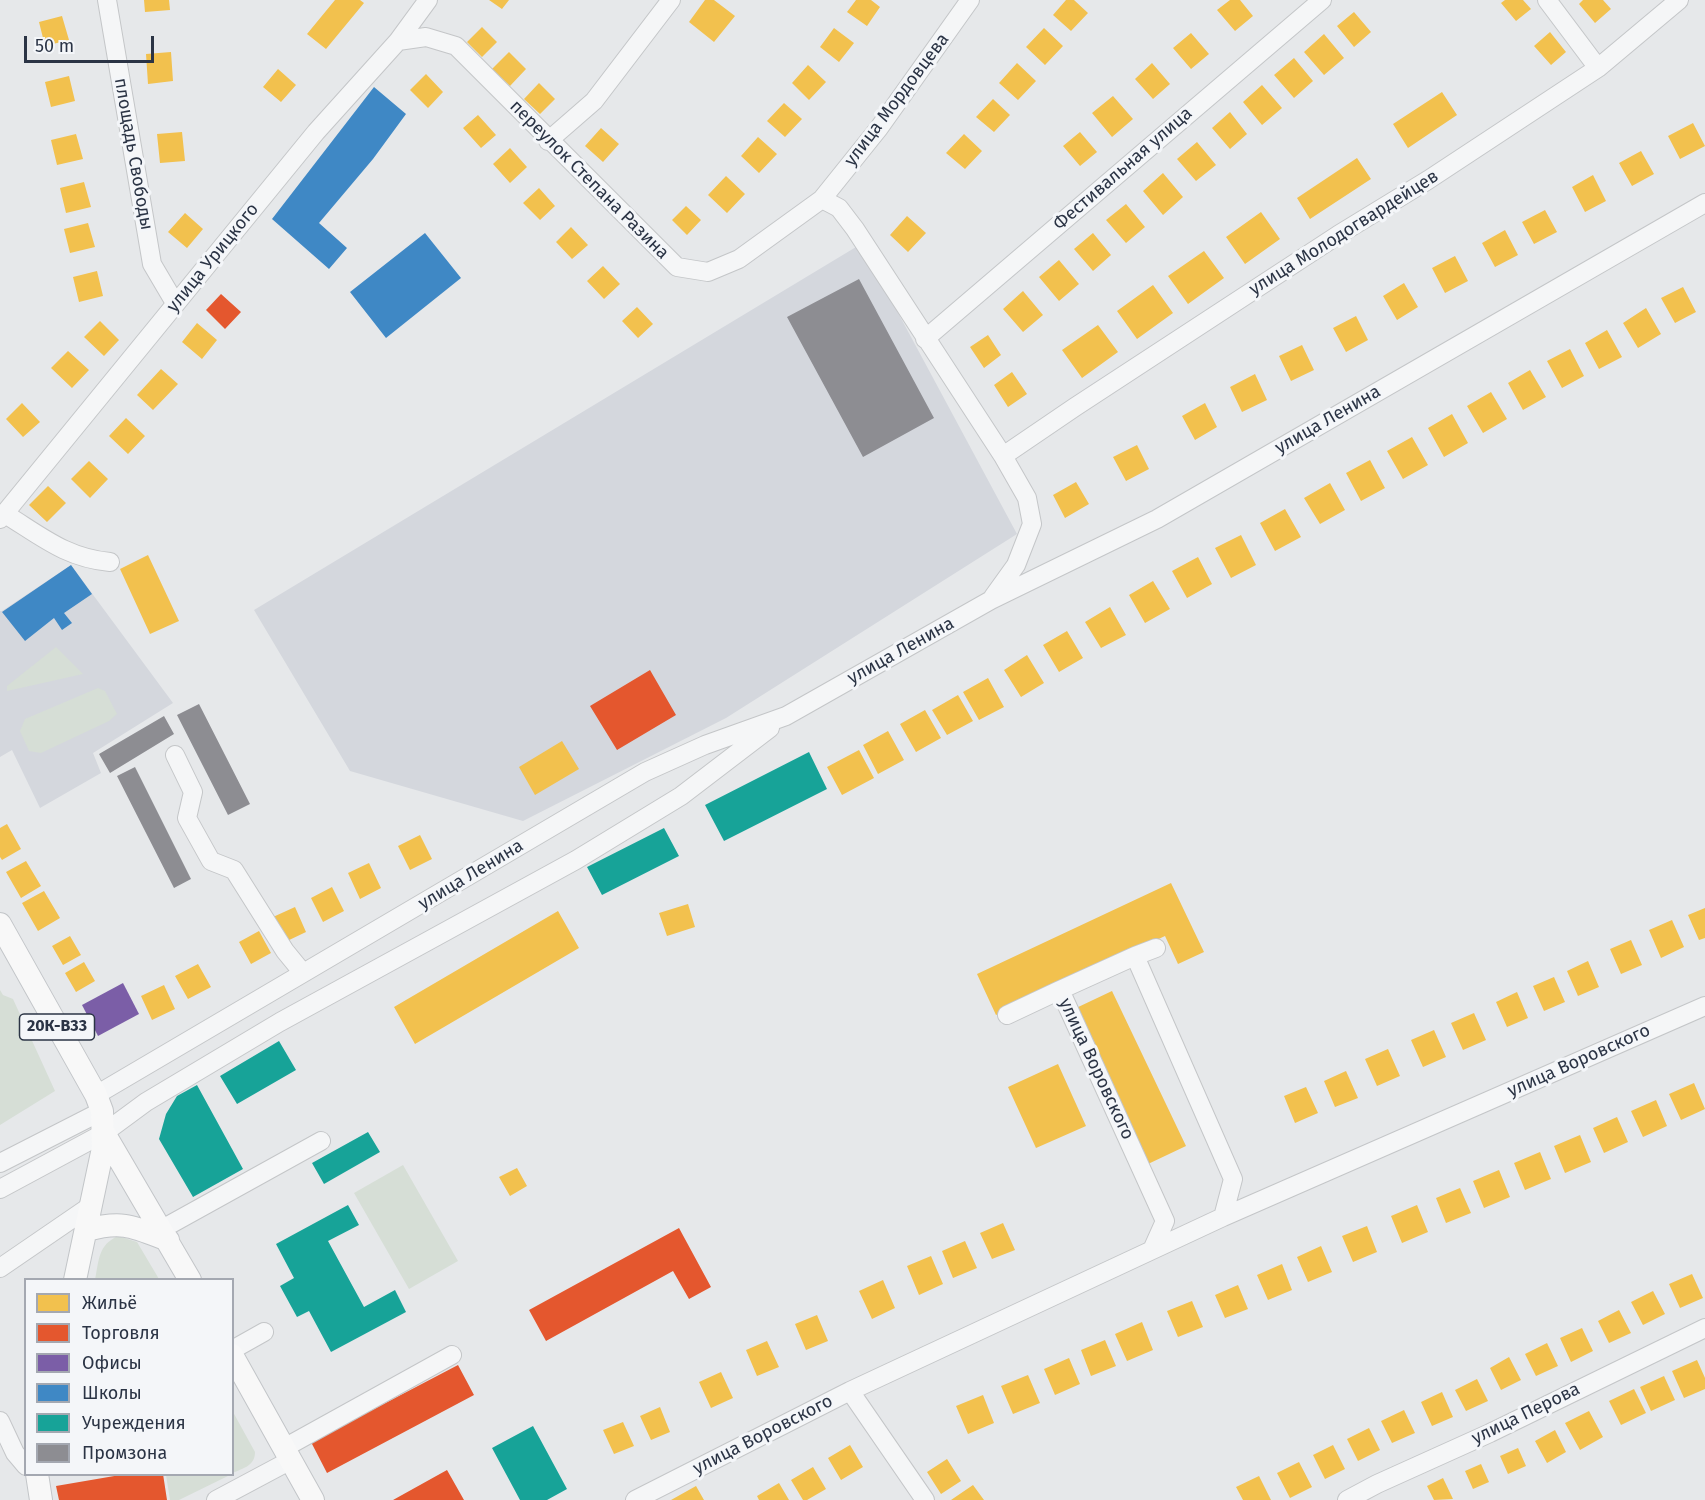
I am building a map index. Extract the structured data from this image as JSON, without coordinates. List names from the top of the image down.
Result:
{
  "streets": {
    "main road": ["20К-В33"],
    "street": [
      "улица Мордовцева",
      "площадь Свободы",
      "Фестивальная улица",
      "переулок Степана Разина",
      "улица Молодогвардейцев",
      "улица Урицкого",
      "улица Ленина",
      "улица Воровского",
      "улица Перова"
    ]
  },
  "crossings": [
    ["улица Мордовцева", "переулок Степана Разина"],
    ["площадь Свободы", "улица Урицкого"],
    ["переулок Степана Разина", "улица Урицкого"],
    ["улица Ленина", "20К-В33"]
  ],
  "legend": [
    "Жильё",
    "Торговля",
    "Офисы",
    "Школы",
    "Учреждения",
    "Промзона"
  ],
  "scale_bar": "50 m"
}
